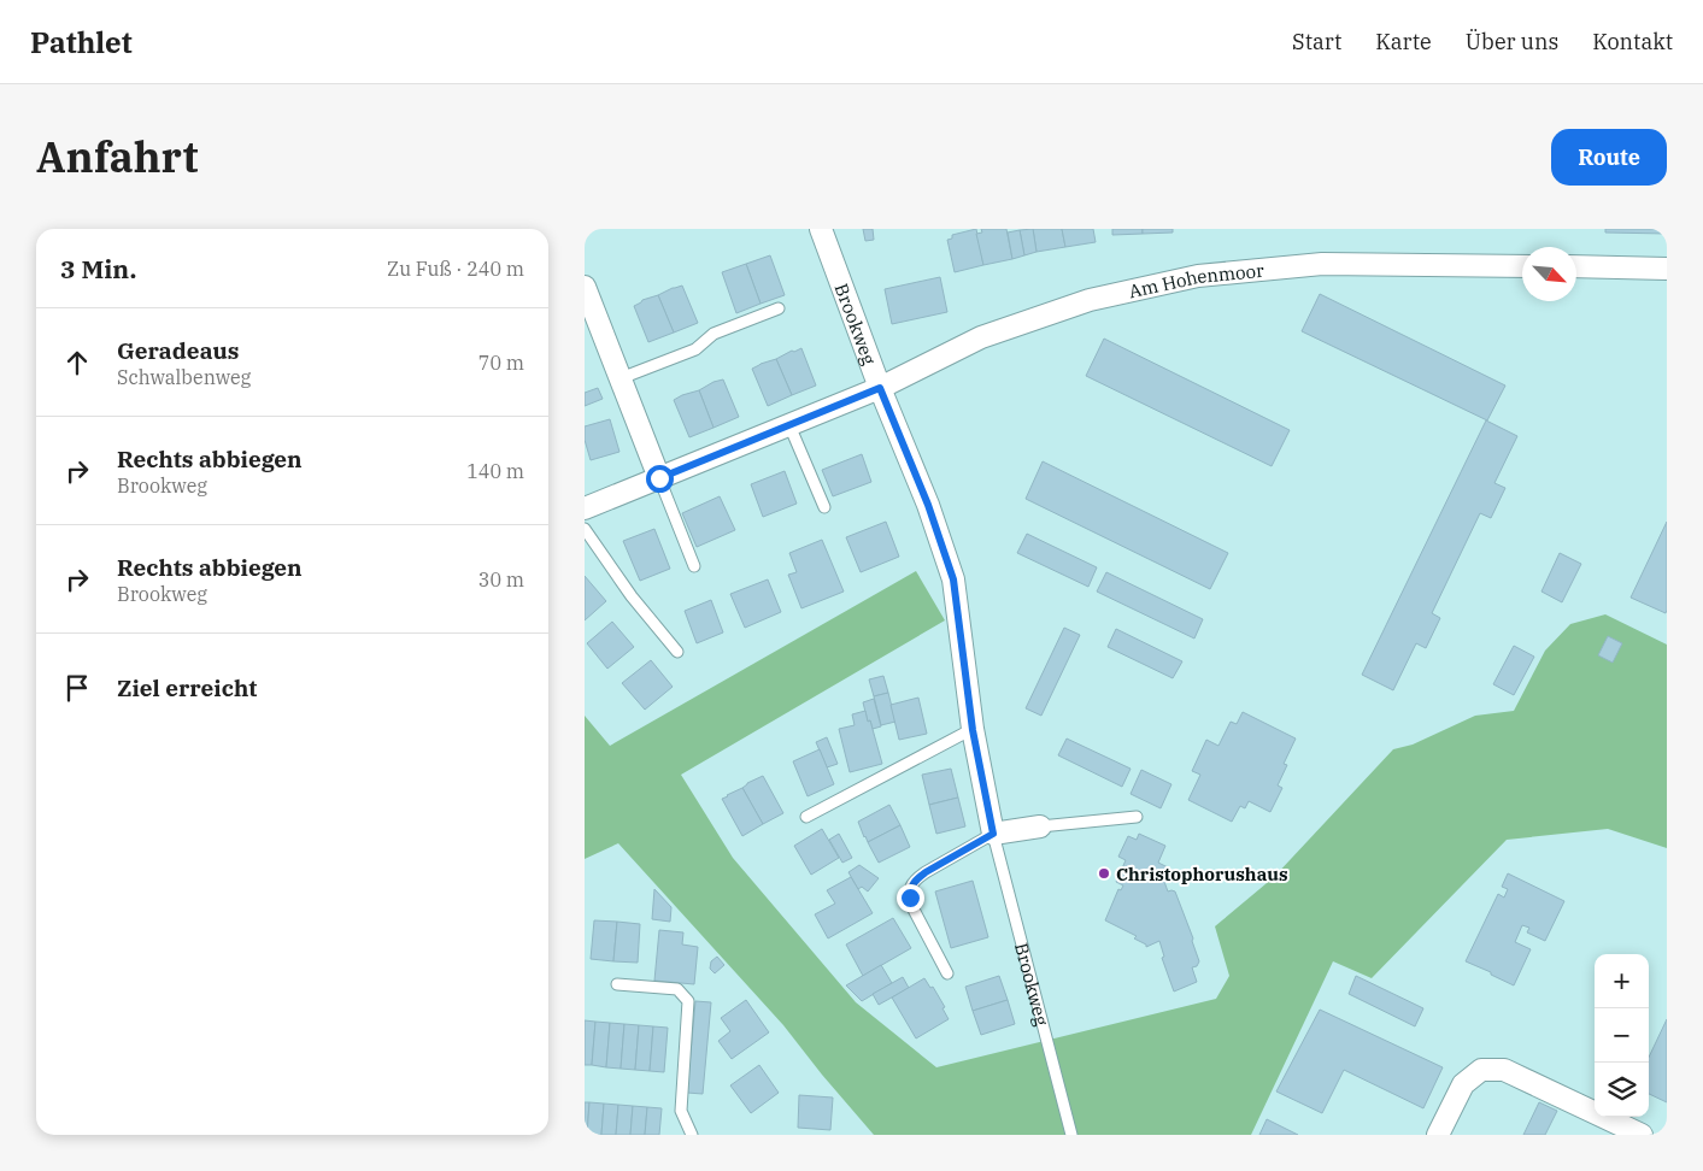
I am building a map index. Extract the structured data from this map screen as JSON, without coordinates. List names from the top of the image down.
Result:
{
  "streets": {
    "street": ["Am Hohenmoor", "Brookweg"]
  },
  "crossings": [
    ["Am Hohenmoor", "Brookweg"]
  ],
  "places": ["Christophorushaus"],
  "north": "bottom right",
  "page": {
    "header": "Pathlet",
    "nav": [
      "Start",
      "Karte",
      "Über uns",
      "Kontakt"
    ],
    "title": "Anfahrt",
    "buttons": "Route",
    "heading": ["3 Min.", "Zu Fuß · 240 m"],
    "list": [
      ["Geradeaus", "Schwalbenweg", "70 m"],
      ["Rechts abbiegen", "Brookweg", "140 m"],
      ["Rechts abbiegen", "Brookweg", "30 m"],
      "Ziel erreicht"
    ],
    "map_buttons": ["+", "−"]
  }
}
